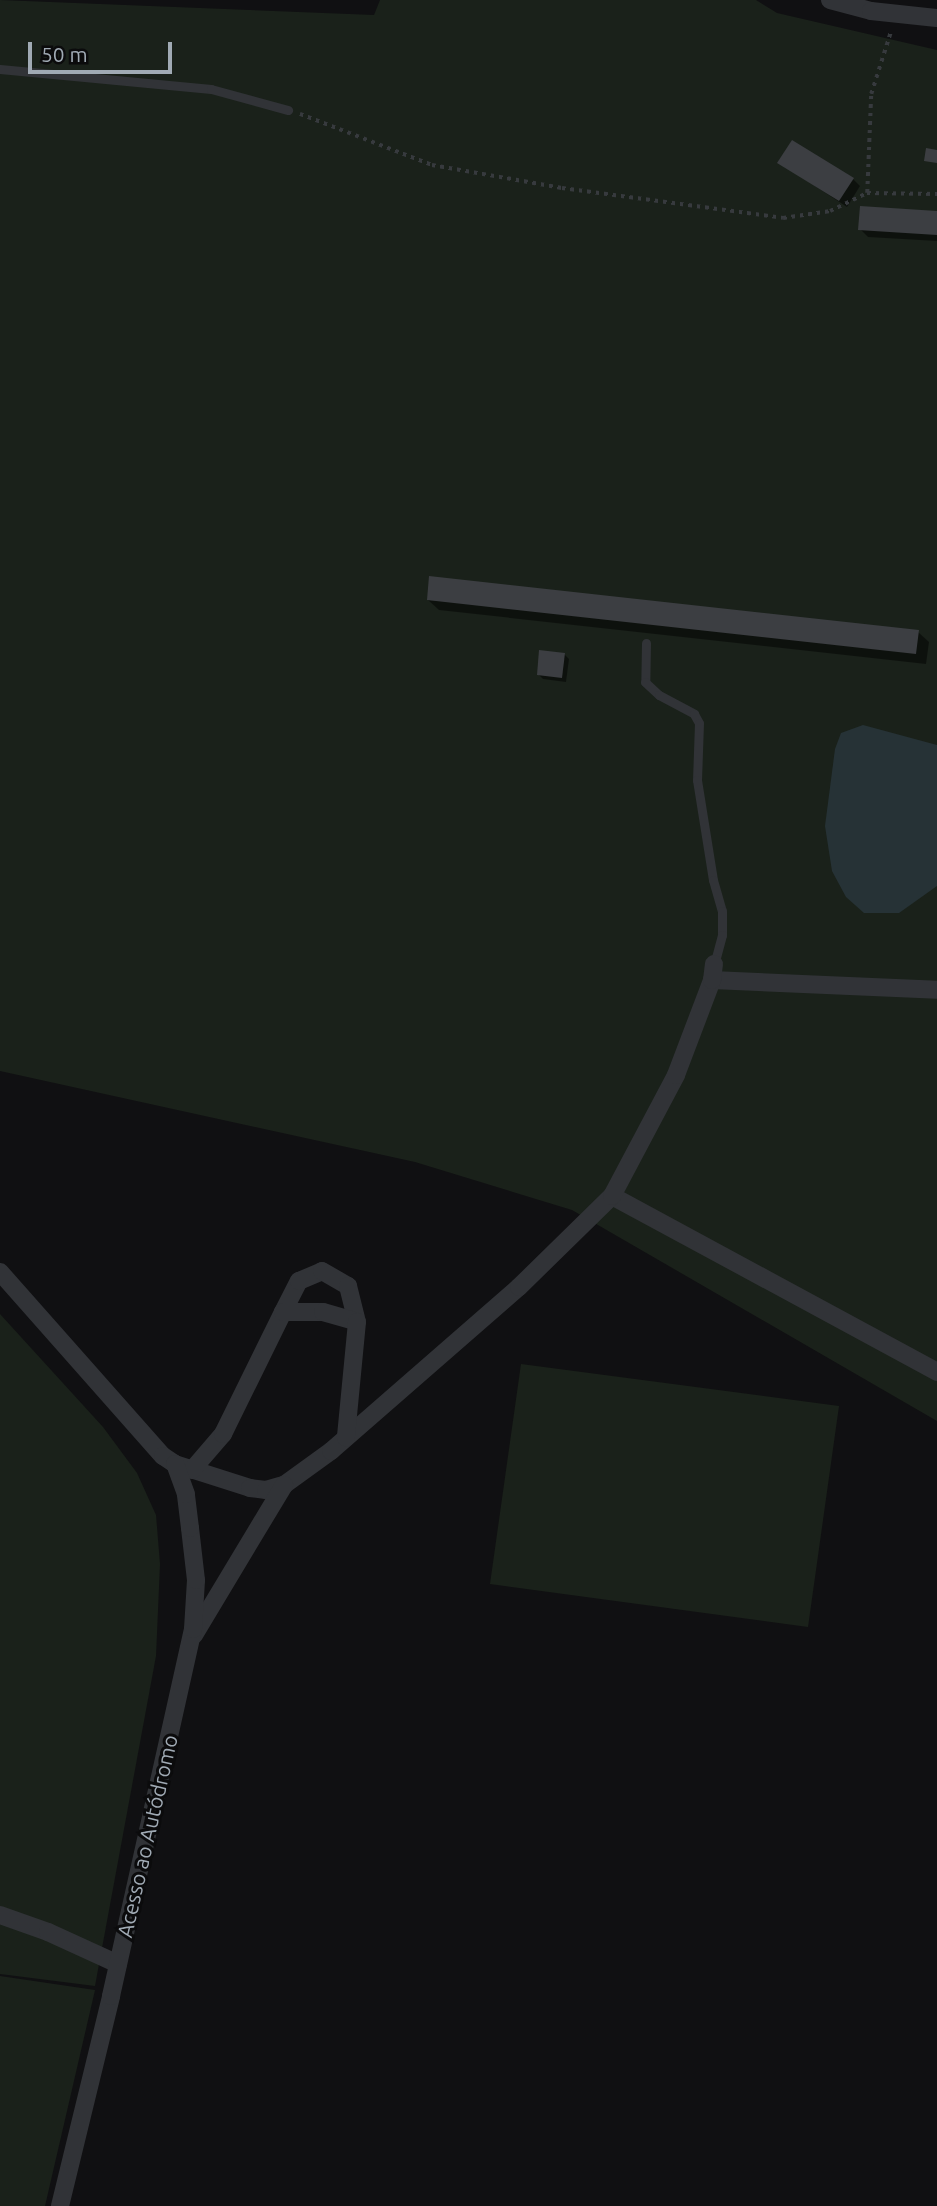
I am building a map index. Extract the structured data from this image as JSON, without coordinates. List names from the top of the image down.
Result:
{
  "streets": {
    "street": ["Acesso ao Autódromo"]
  },
  "scale_bar": "50 m"
}
